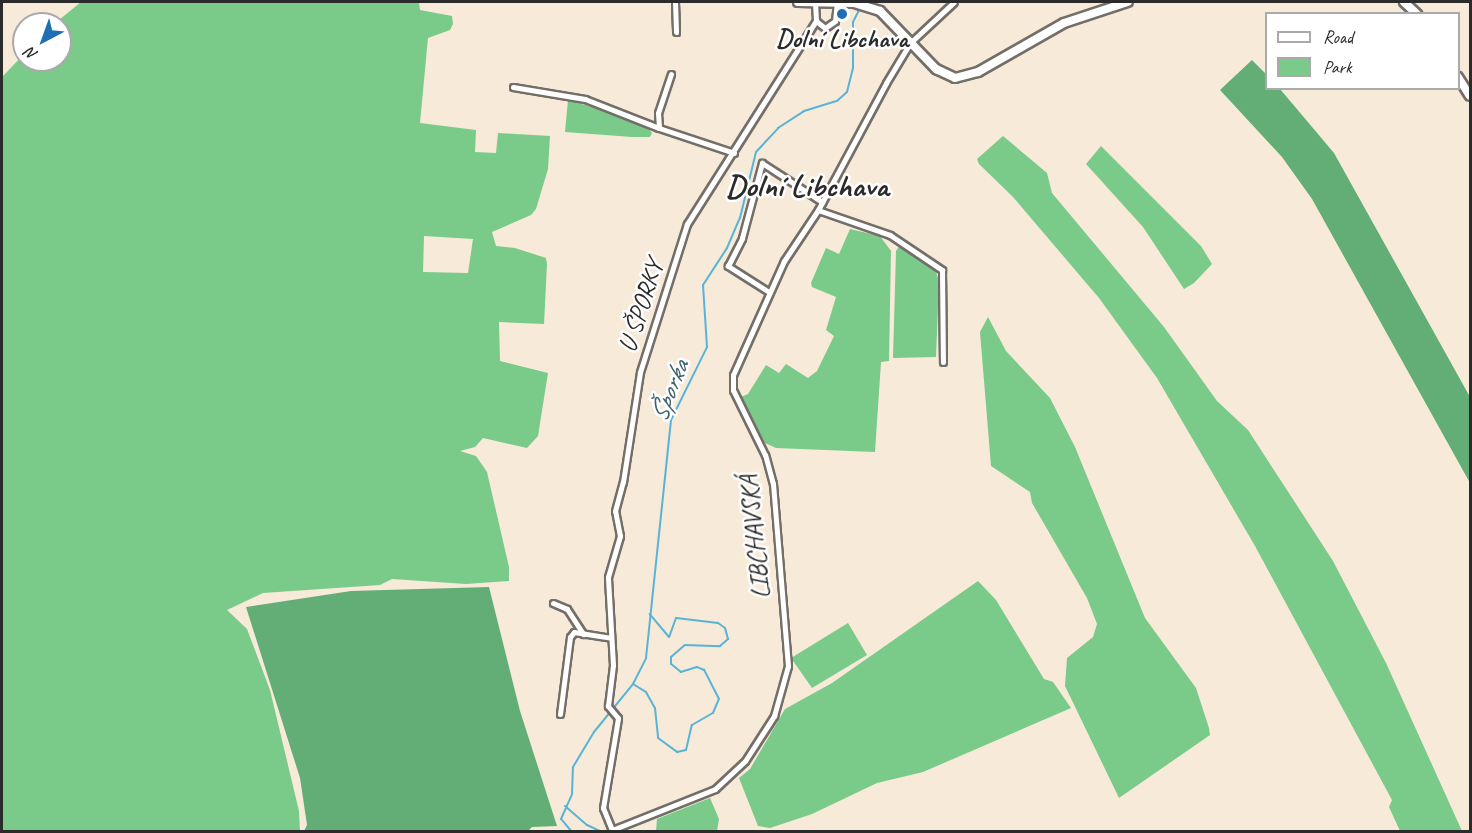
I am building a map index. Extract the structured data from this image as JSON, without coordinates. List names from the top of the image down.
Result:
{
  "streets": {
    "street": ["U ŠPORKY", "LIBCHAVSKÁ"]
  },
  "crossings": [
    ["U ŠPORKY", "LIBCHAVSKÁ"]
  ],
  "districts": ["Dolní Libchava"],
  "water": ["Šporka"],
  "places": ["Dolní Libchava"],
  "legend": ["Road", "Park"],
  "north": "bottom left"
}
